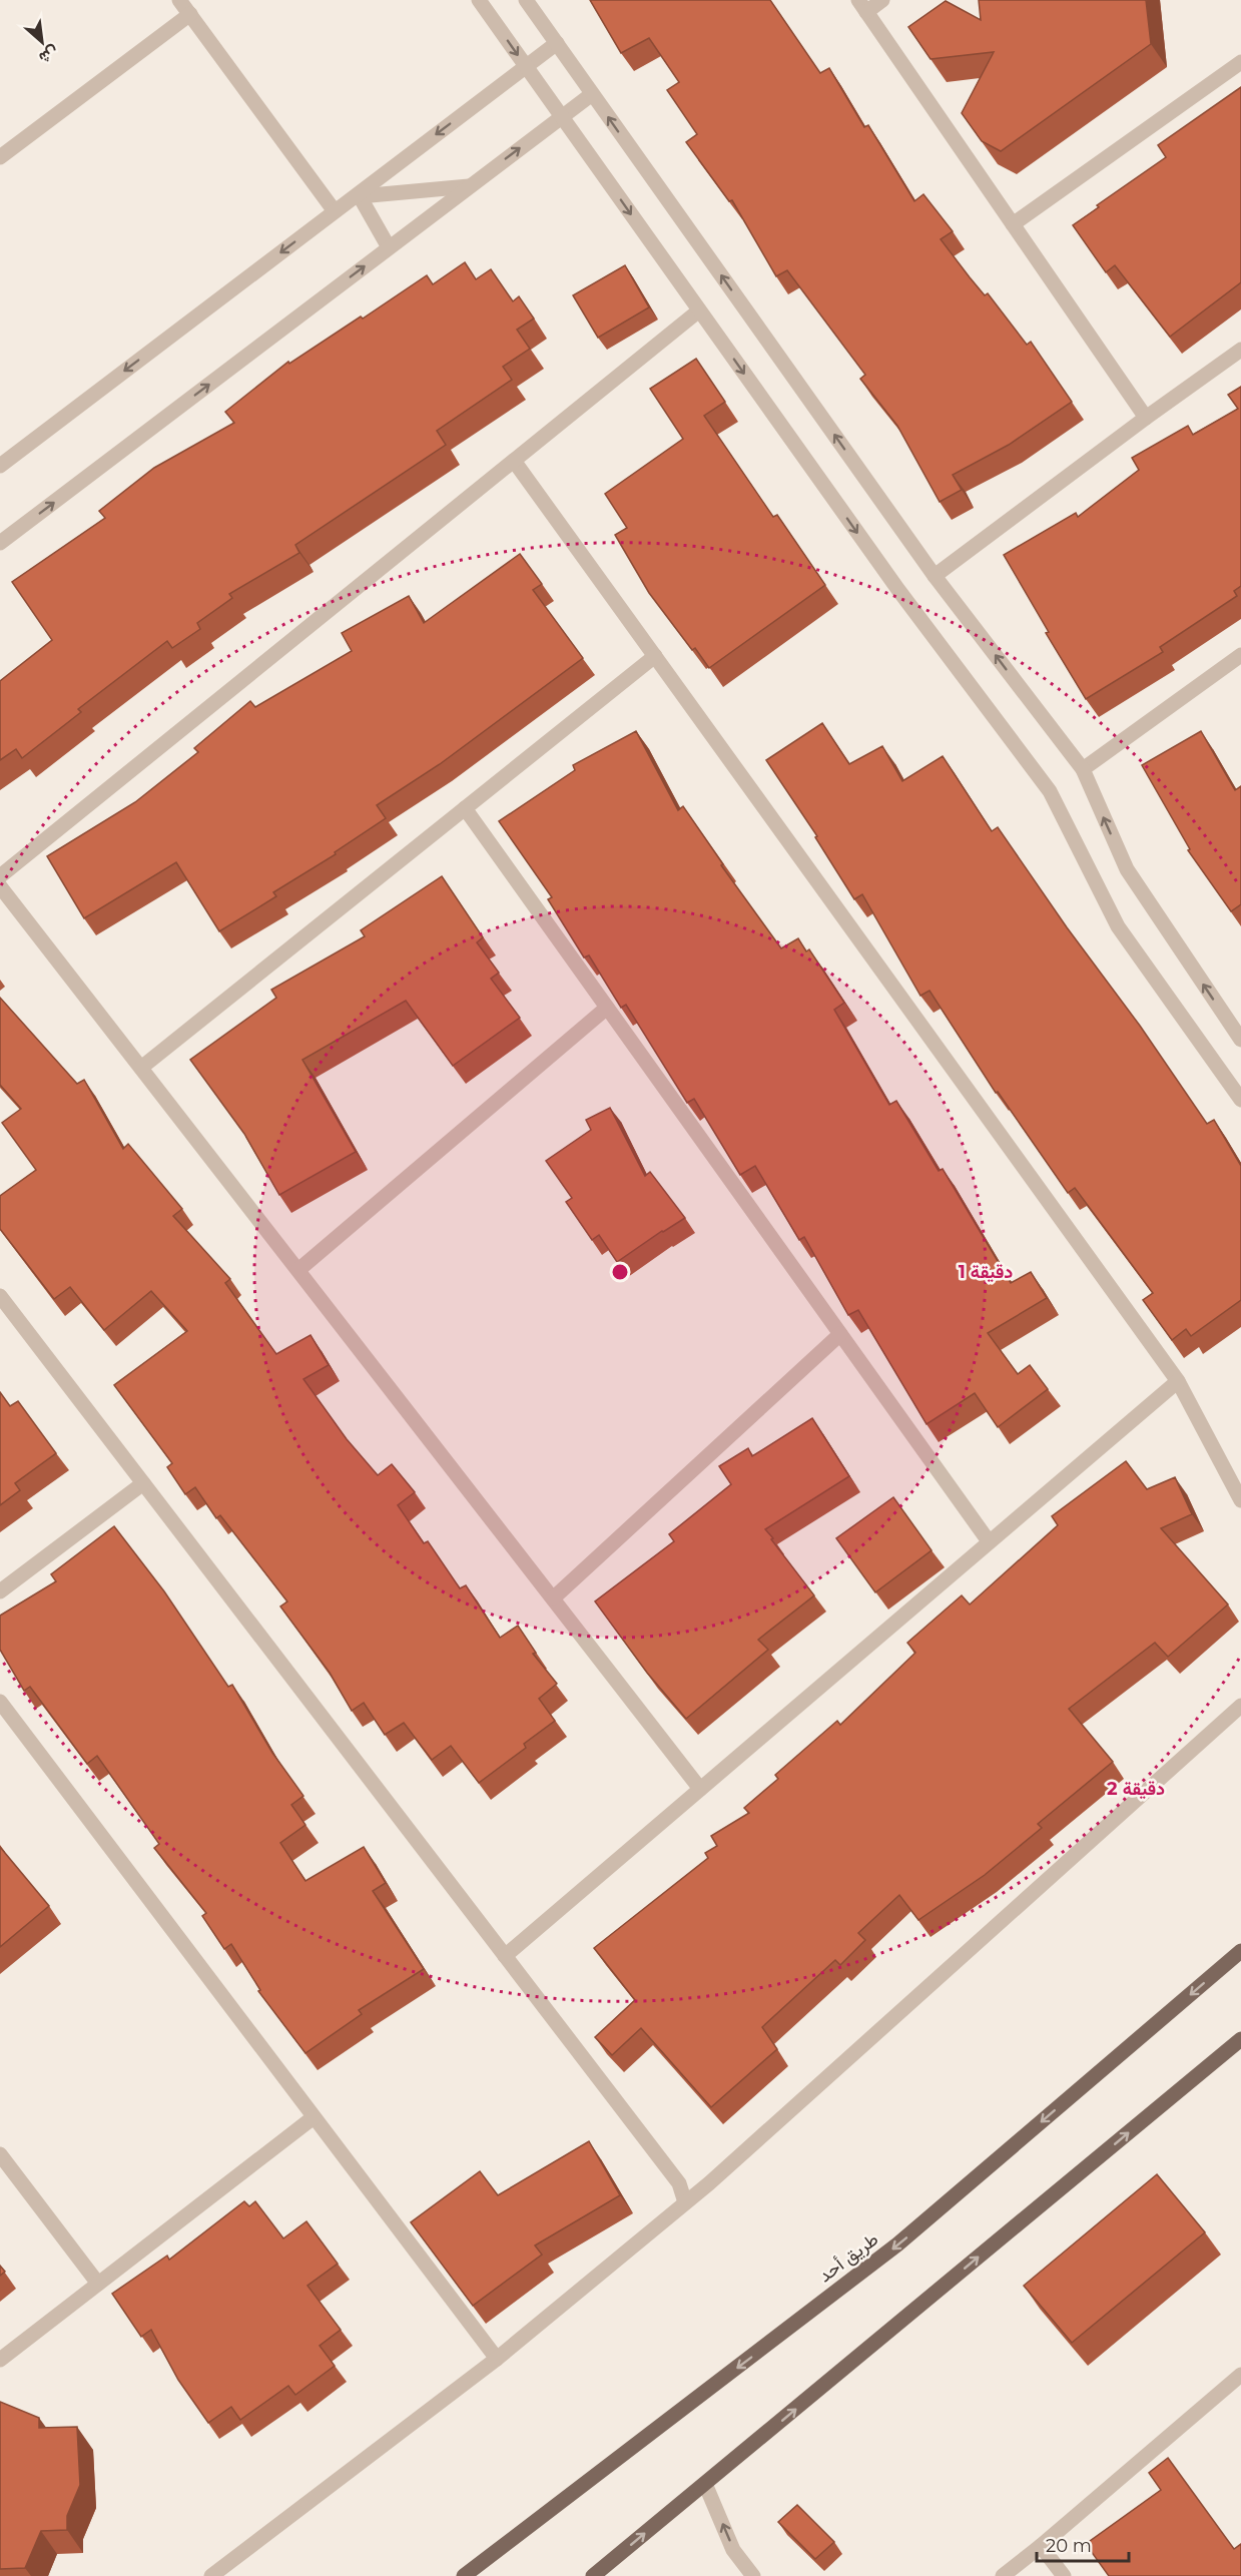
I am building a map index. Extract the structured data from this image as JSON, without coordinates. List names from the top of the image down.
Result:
{
  "streets": {
    "main road": ["طريق أحد"]
  },
  "scale_bar": "20 m",
  "north": "bottom right",
  "rings": ["1 دقيقة", "2 دقيقة"]
}
